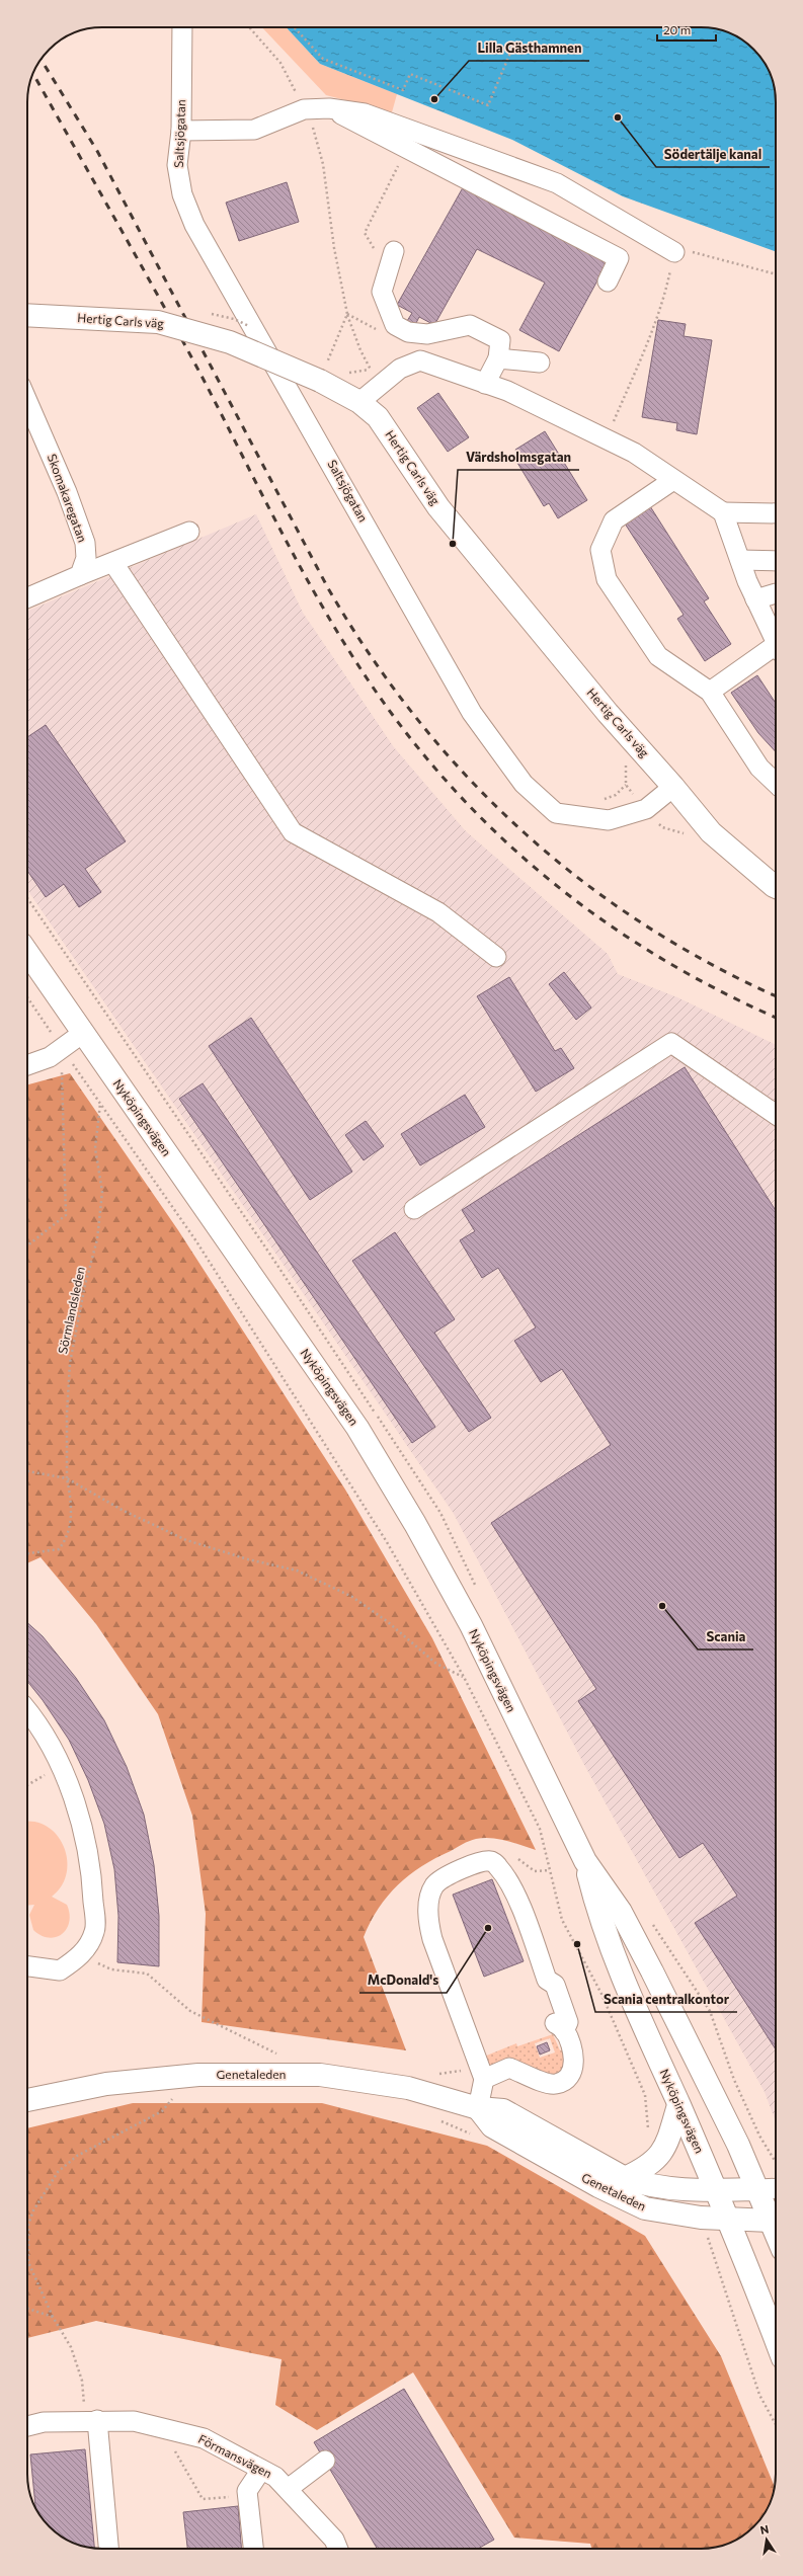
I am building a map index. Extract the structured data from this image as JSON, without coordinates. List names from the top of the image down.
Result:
{
  "streets": {
    "main road": ["Hertig Carls väg", "Nyköpingsvägen", "Genetaleden"],
    "street": ["Saltsjögatan", "Skomakaregatan", "Förmansvägen"],
    "path": ["Sörmlandsleden"]
  },
  "crossings": [
    ["Saltsjögatan", "Hertig Carls väg"],
    ["Nyköpingsvägen", "Genetaleden"]
  ],
  "places": [
    "Lilla Gästhamnen",
    "Södertälje kanal",
    "Värdsholmsgatan",
    "Scania",
    "McDonald's",
    "Scania centralkontor"
  ],
  "scale_bar": "20 m",
  "north": "top"
}
